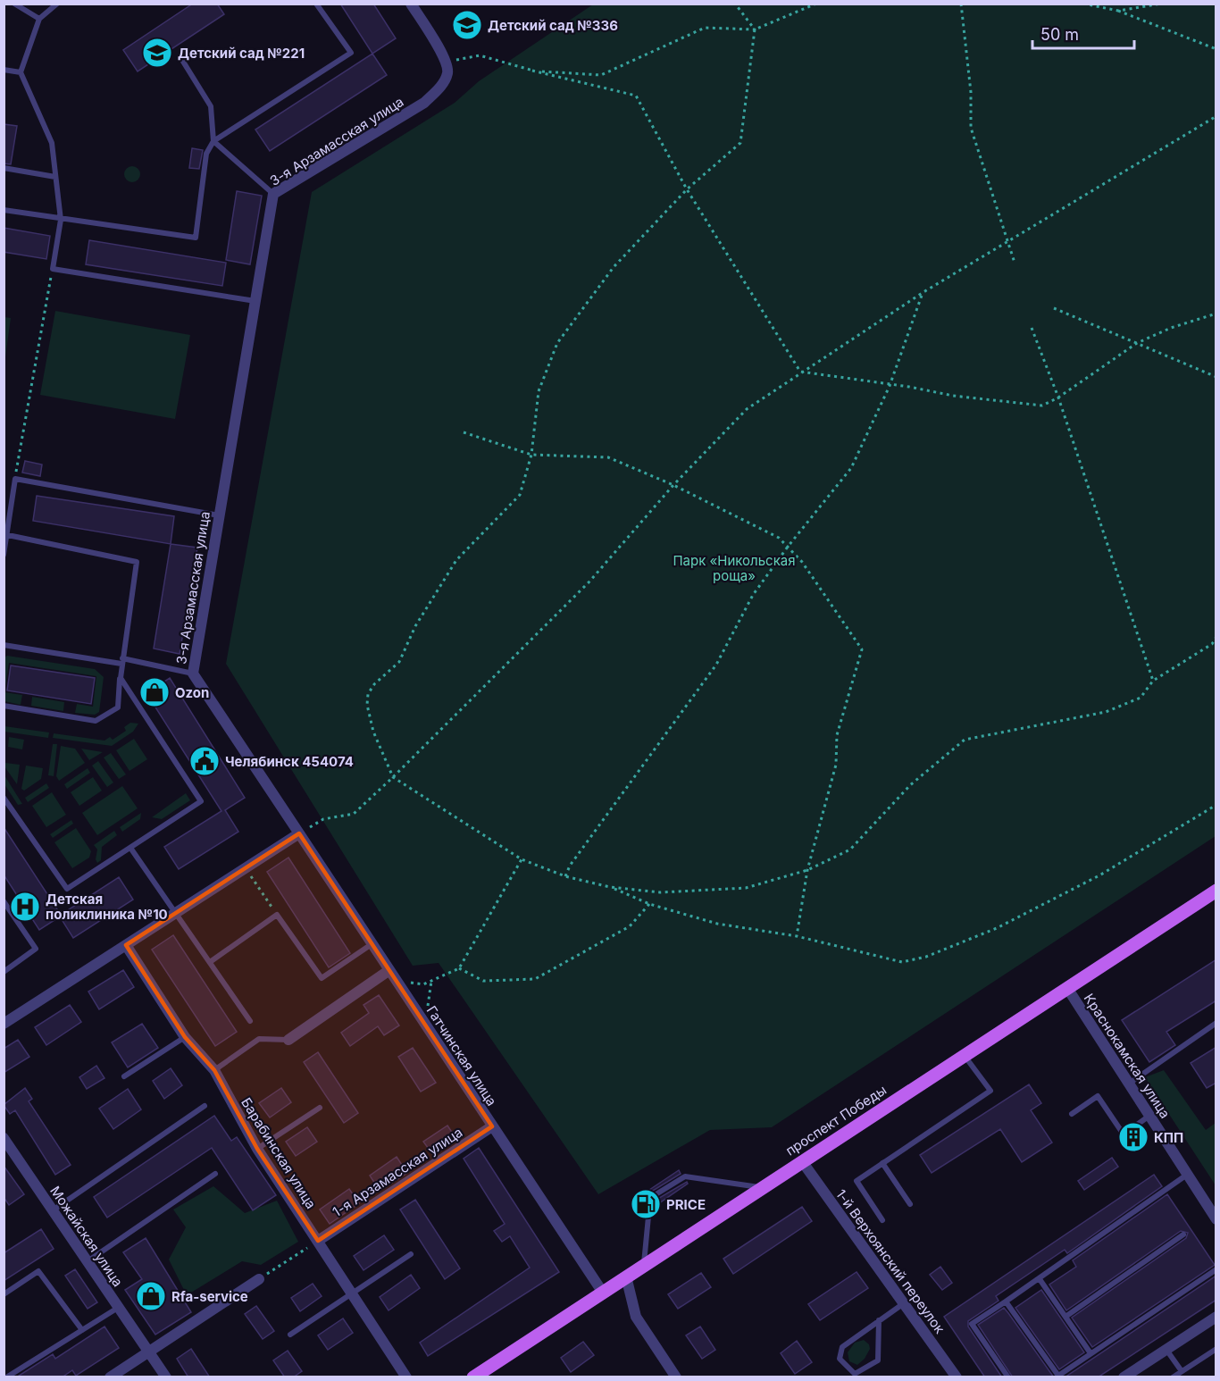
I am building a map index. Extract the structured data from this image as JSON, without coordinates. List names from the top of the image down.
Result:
{
  "streets": {
    "main road": ["проспект Победы"],
    "street": [
      "3-я Арзамасская улица",
      "Гатчинская улица",
      "Краснокамская улица",
      "Барабинская улица",
      "1-я Арзамасская улица",
      "Можайская улица",
      "1-й Верхоянский переулок"
    ]
  },
  "crossings": [
    ["3-я Арзамасская улица", "Гатчинская улица"],
    ["Гатчинская улица", "проспект Победы"],
    ["Гатчинская улица", "1-я Арзамасская улица"],
    ["Краснокамская улица", "проспект Победы"],
    ["проспект Победы", "1-й Верхоянский переулок"],
    ["Барабинская улица", "1-я Арзамасская улица"]
  ],
  "parks": ["Парк «Никольская роща»"],
  "places": {
    "school or university": ["Детский сад №336", "Детский сад №221"],
    "shop": ["Ozon", "Rfa-service"],
    "public building": ["Челябинск 454074"],
    "hospital": ["Детская поликлиника №10"],
    "building": ["КПП"],
    "fuel station": ["PRICE"]
  },
  "scale_bar": "50 m"
}
